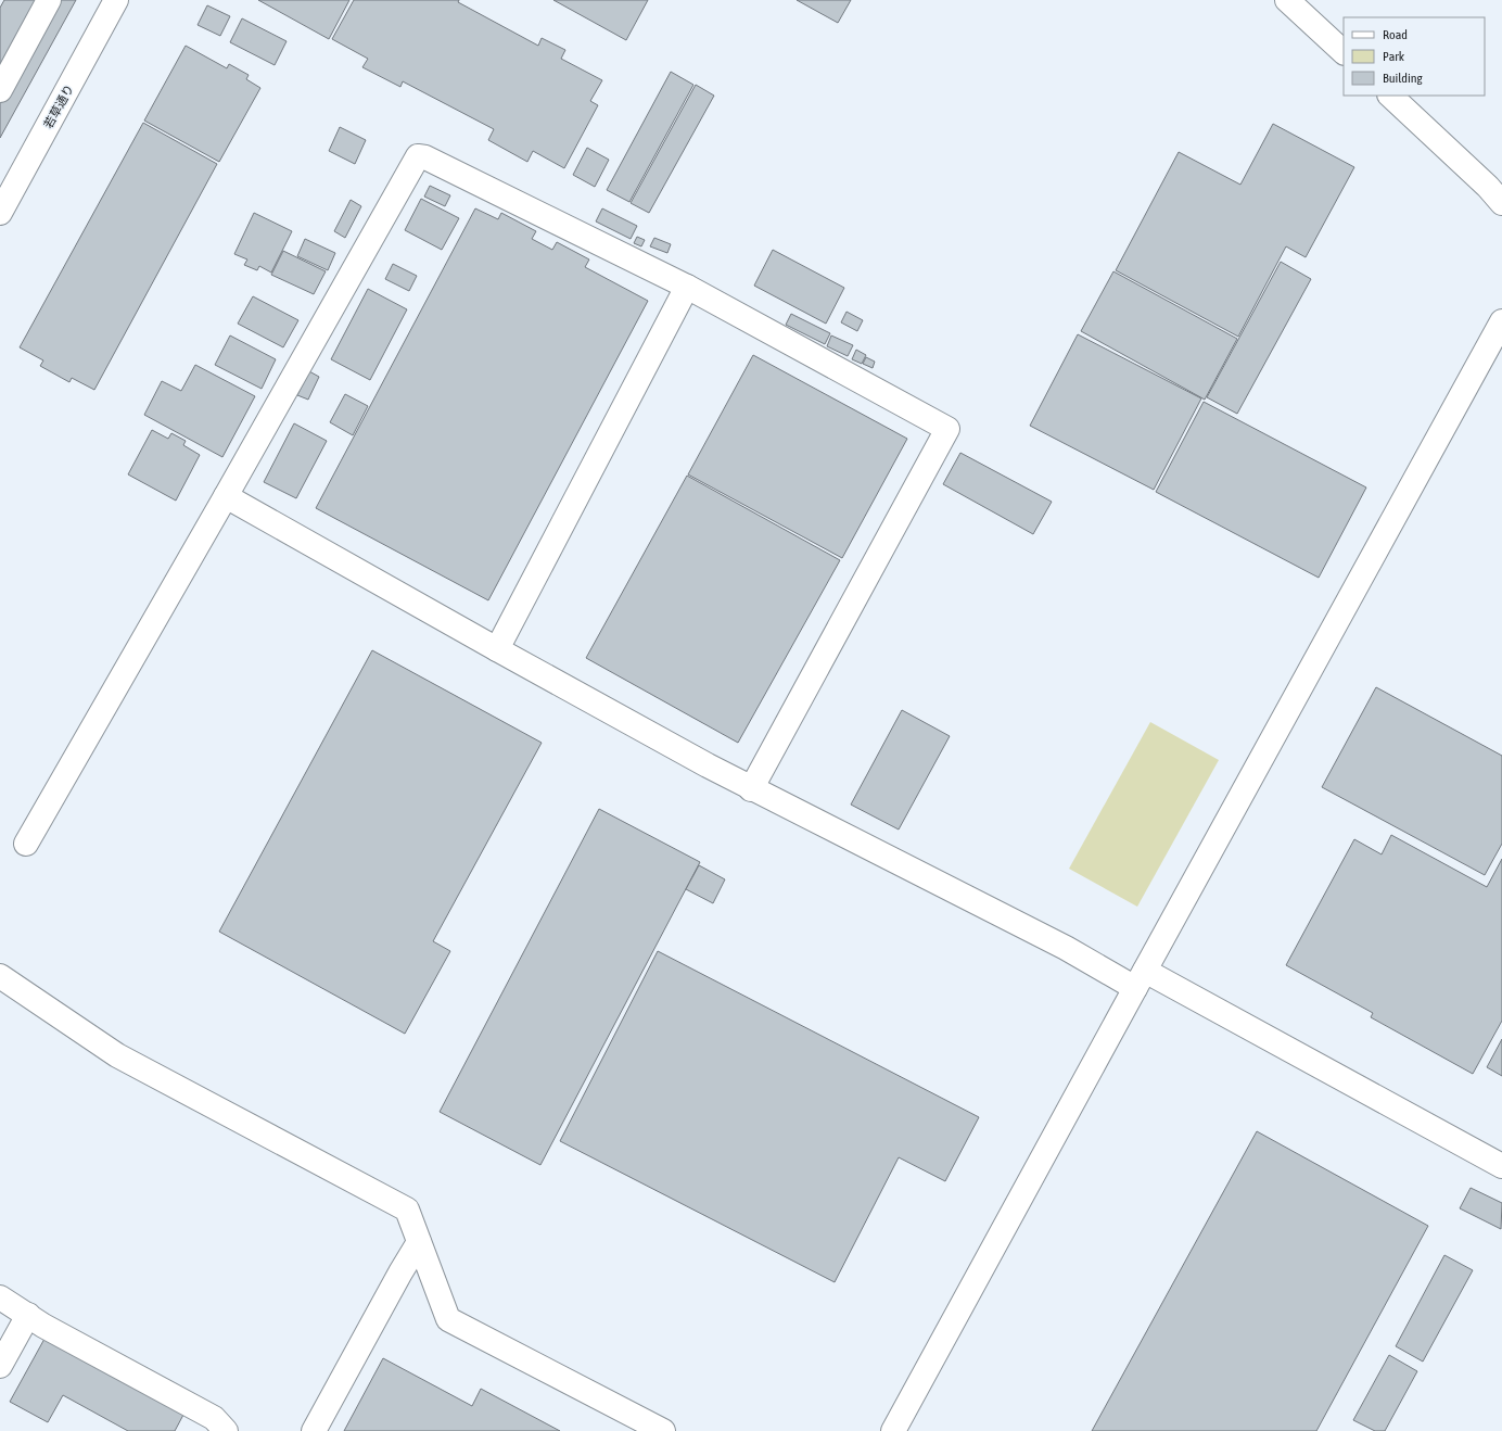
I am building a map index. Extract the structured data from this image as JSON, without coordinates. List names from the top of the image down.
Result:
{
  "streets": {
    "street": ["若草通り"]
  },
  "legend": ["Road", "Park", "Building"]
}
